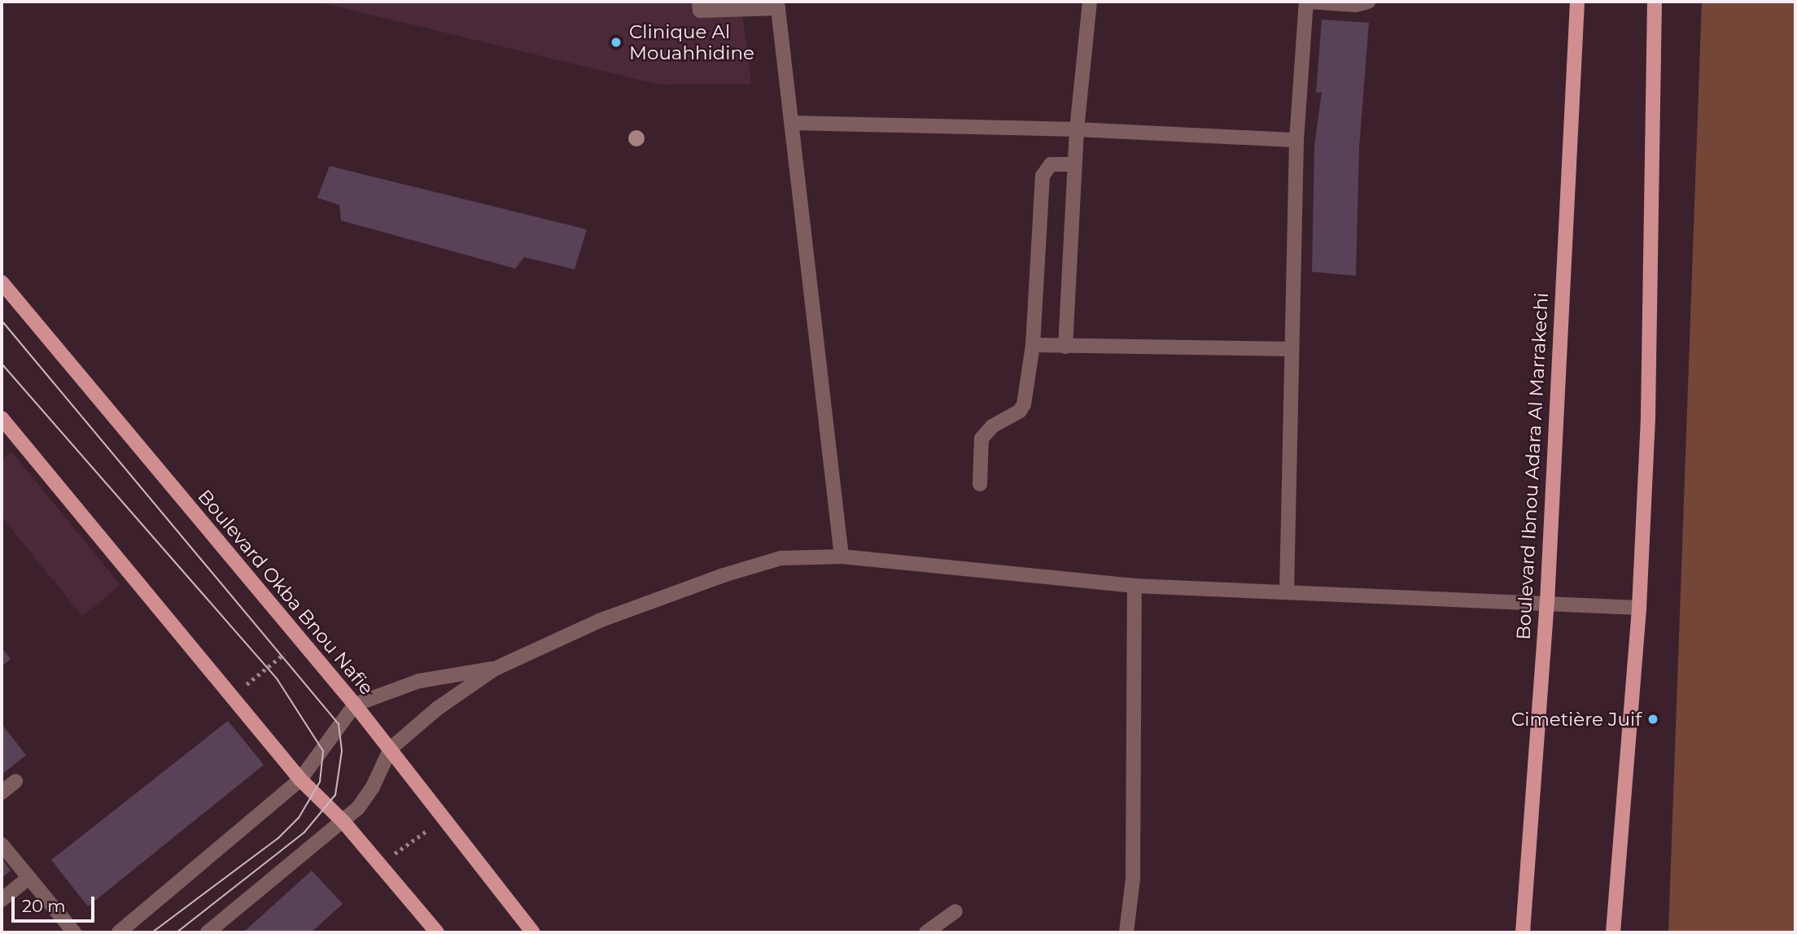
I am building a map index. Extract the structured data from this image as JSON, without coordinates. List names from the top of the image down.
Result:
{
  "streets": {
    "main road": ["Boulevard Ibnou Adara Al Marrakechi", "Boulevard Okba Bnou Nafie"]
  },
  "places": ["Clinique Al Mouahhidine", "Cimetière Juif"],
  "scale_bar": "20 m"
}
